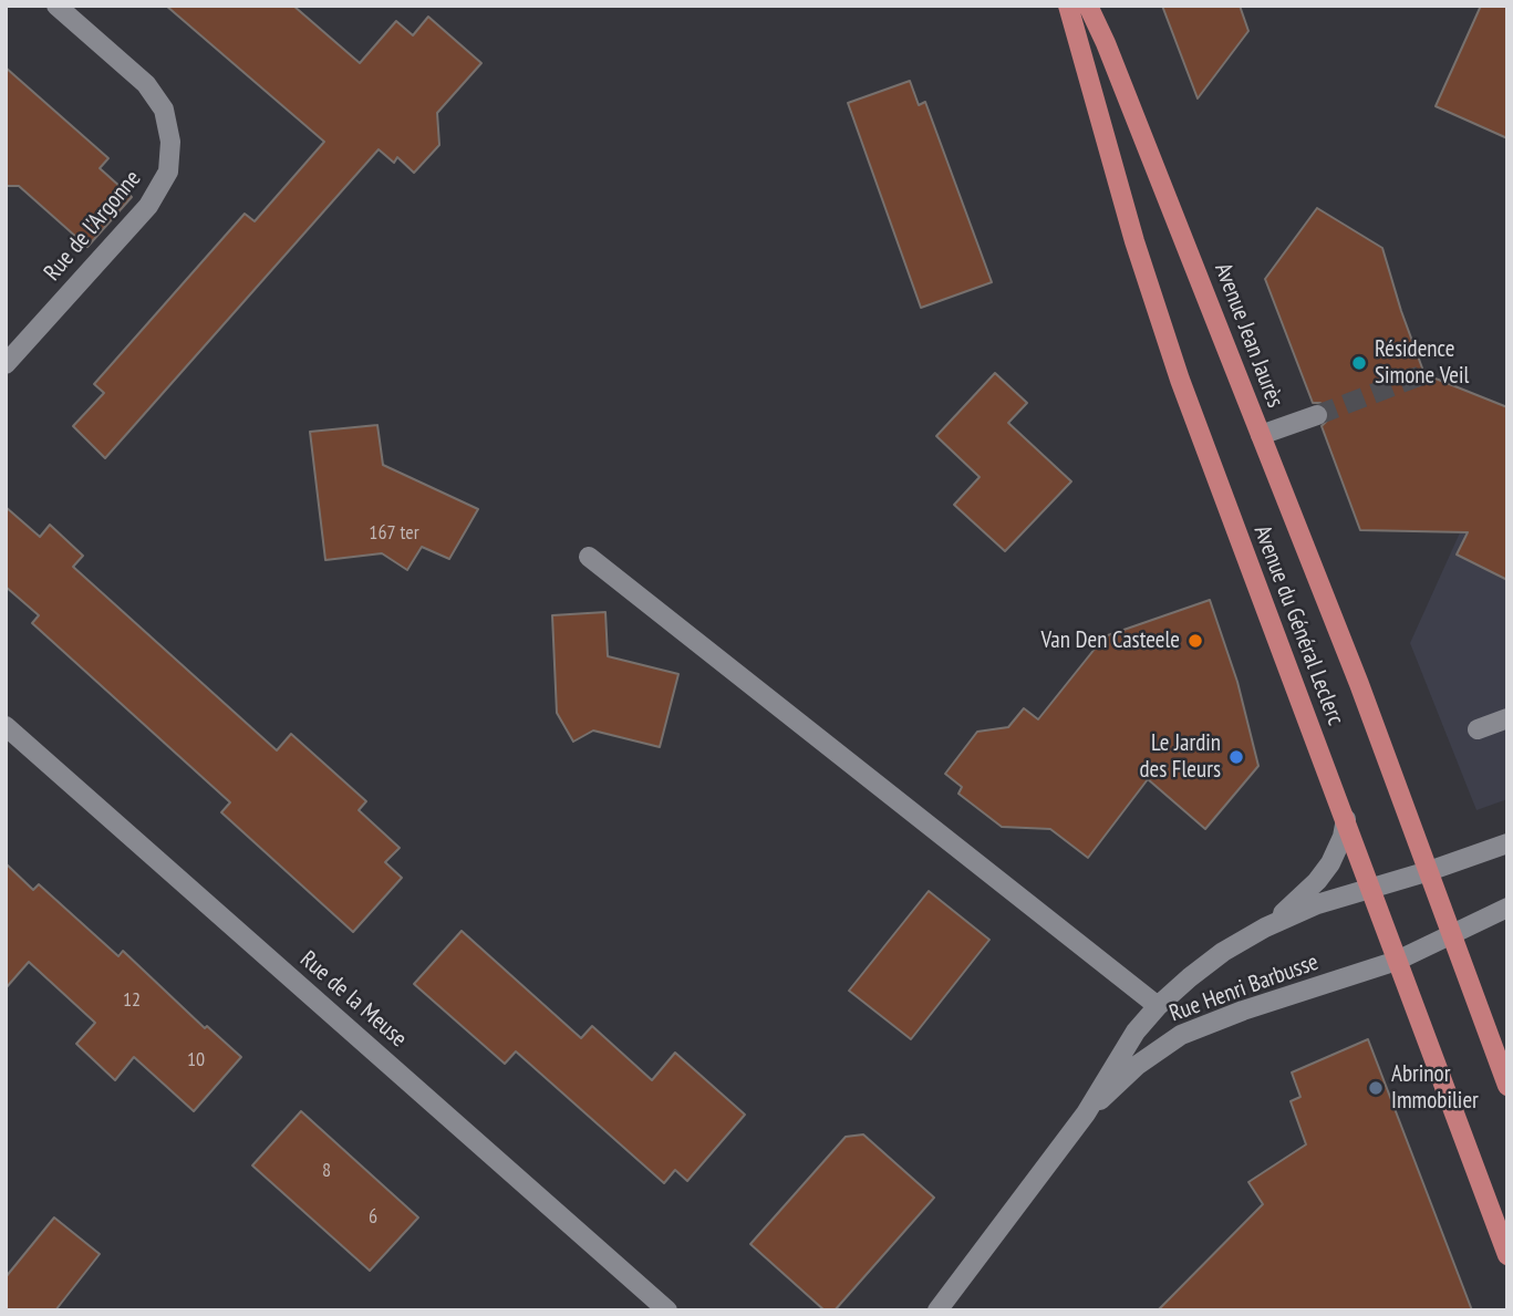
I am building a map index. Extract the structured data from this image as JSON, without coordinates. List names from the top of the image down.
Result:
{
  "streets": {
    "main road": ["Avenue Jean Jaurès", "Avenue du Général Leclerc"],
    "street": ["Rue de l'Argonne", "Rue Henri Barbusse", "Rue de la Meuse"]
  },
  "crossings": [
    ["Avenue Jean Jaurès", "Avenue du Général Leclerc"],
    ["Avenue du Général Leclerc", "Rue Henri Barbusse"]
  ],
  "places": [
    "Résidence Simone Veil",
    "Van Den Casteele",
    "Le Jardin des Fleurs",
    "Abrinor Immobilier"
  ],
  "house_numbers": [
    "167 ter",
    "12",
    "10",
    "8",
    "6"
  ]
}
